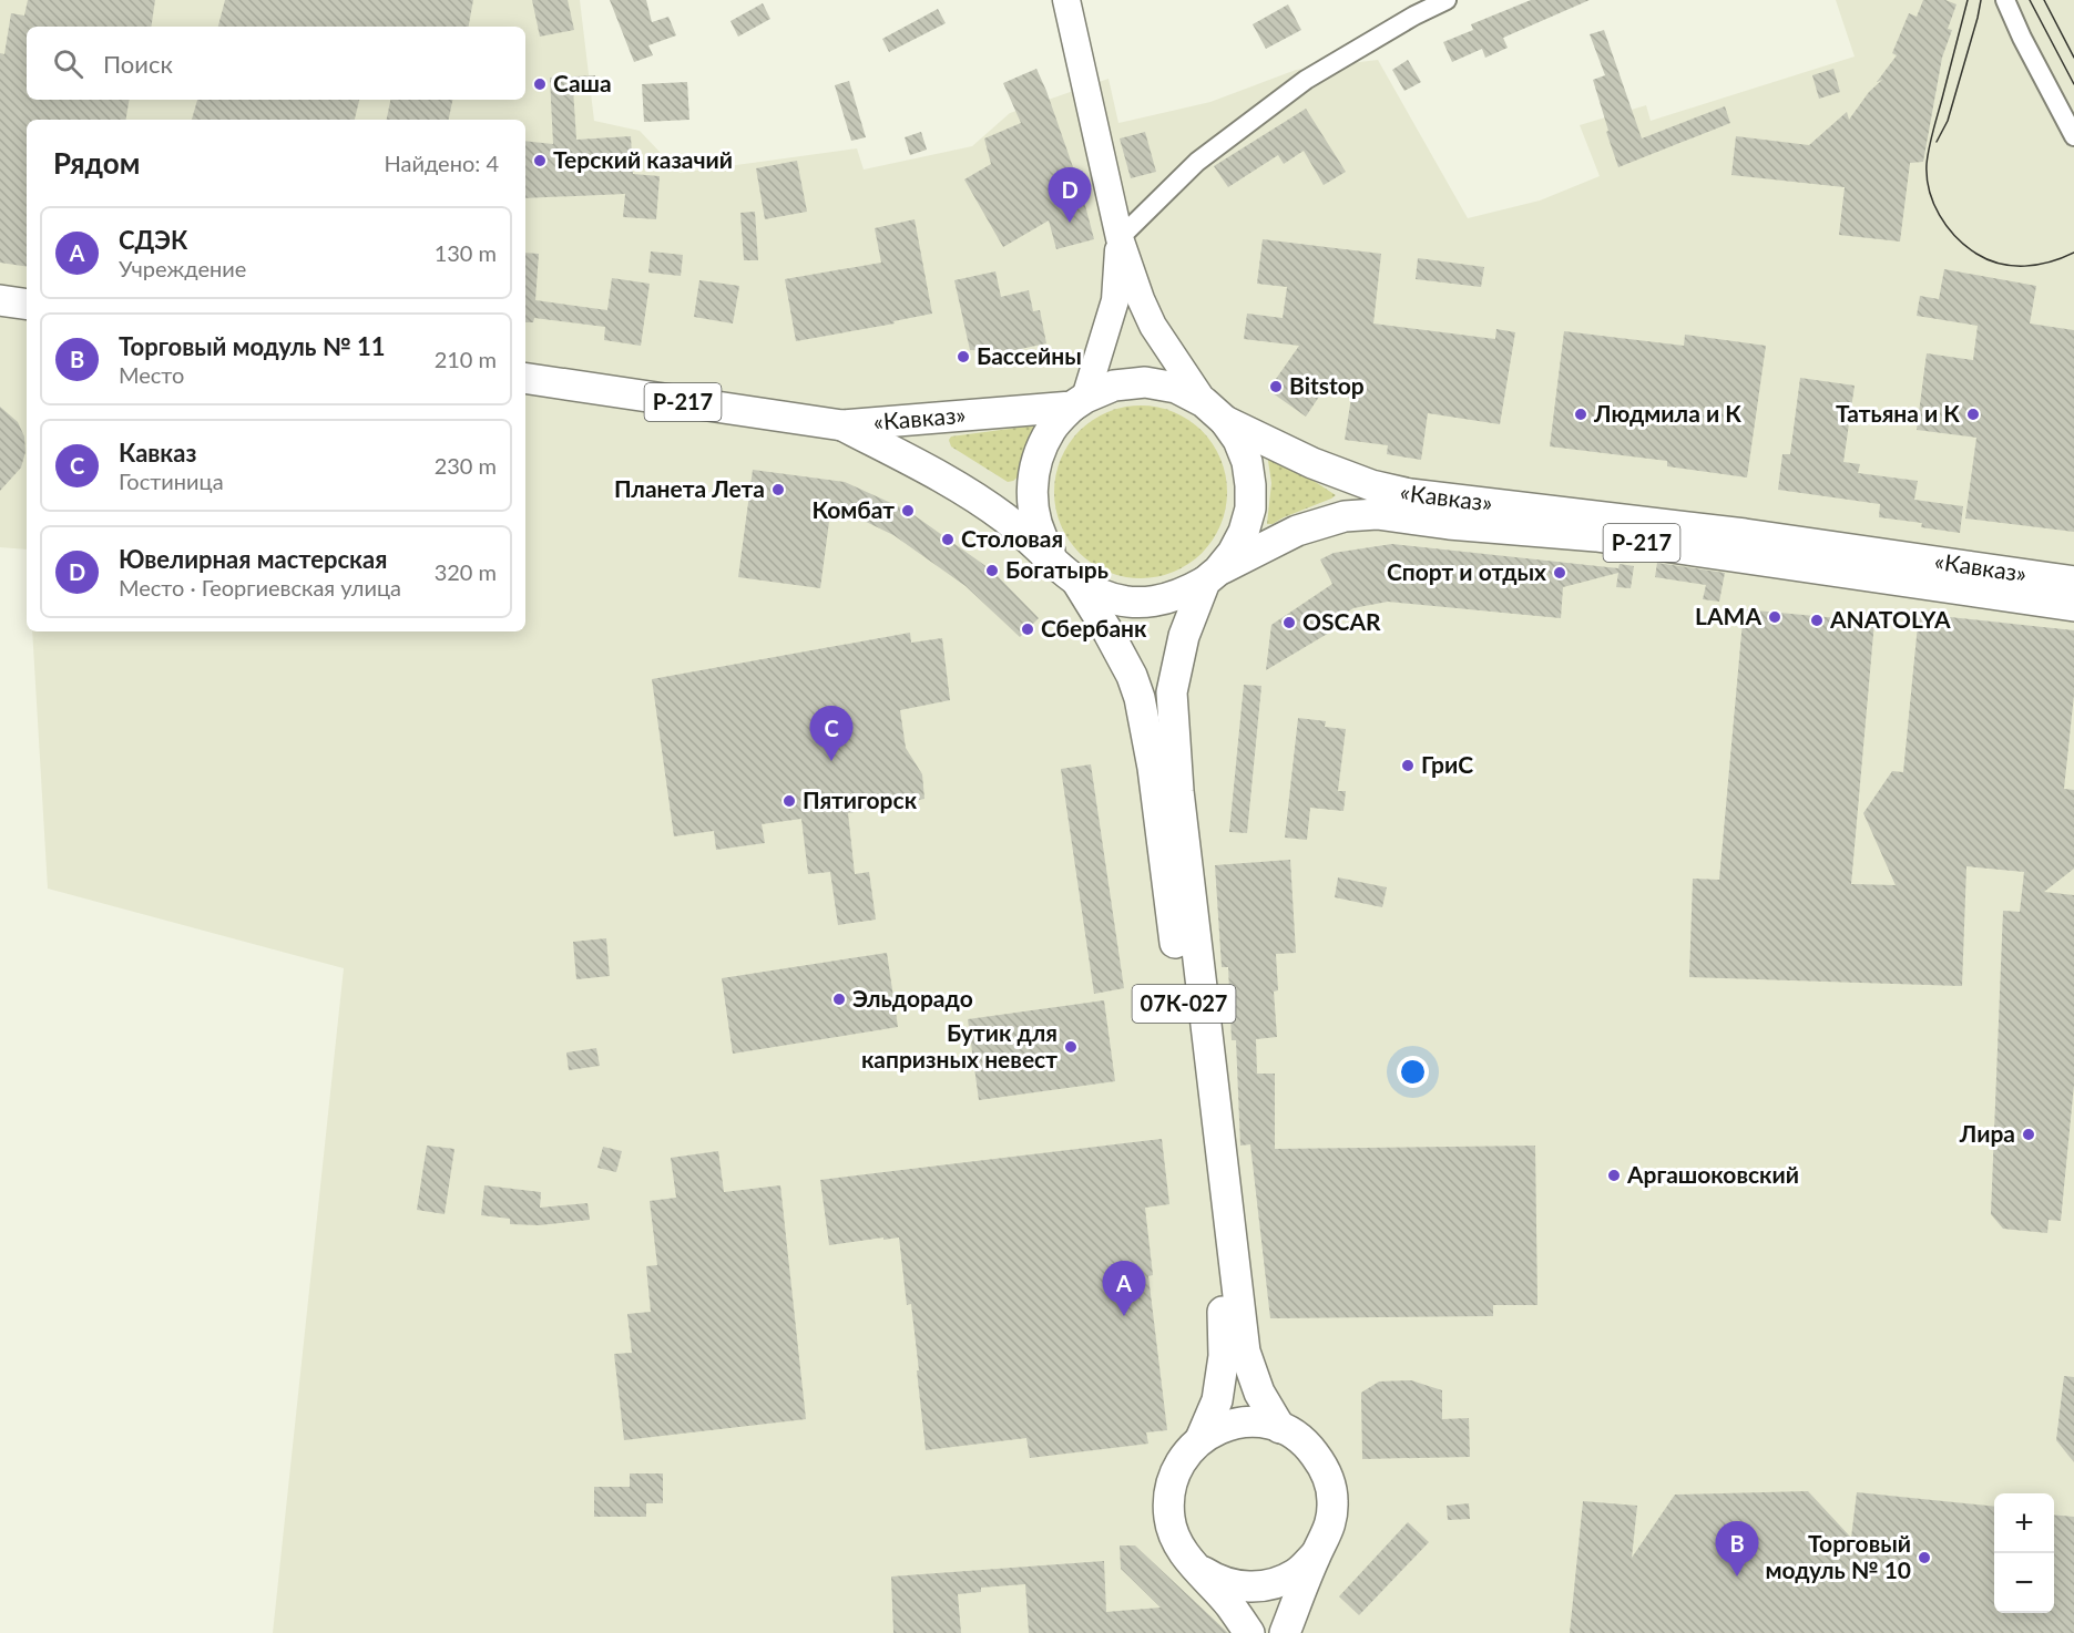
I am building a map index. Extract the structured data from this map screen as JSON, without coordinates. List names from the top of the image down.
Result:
{
  "streets": {
    "main road": ["Р-217", "«Кавказ»", "07К-027"]
  },
  "crossings": [
    ["«Кавказ»", "07К-027"]
  ],
  "places": [
    "Саша",
    "Терский казачий",
    "Бассейны",
    "Bitstop",
    "Людмила и К",
    "Татьяна и К",
    "Планета Лета",
    "Комбат",
    "Столовая",
    "Богатырь",
    "Спорт и отдых",
    "LAMA",
    "ANATOLYA",
    "OSCAR",
    "Сбербанк",
    "ГриС",
    "Пятигорск",
    "Эльдорадо",
    "Бутик для капризных невест",
    "Лира",
    "Аргашоковский",
    "Торговый модуль № 10"
  ],
  "page": {
    "search": "Поиск",
    "heading": ["Рядом", "Найдено: 4"],
    "pins": [
      "D",
      "C",
      "A",
      "B"
    ],
    "list": [
      {
        "mark": "A",
        "name": "СДЭК",
        "note": "Учреждение",
        "value": "130 m"
      },
      {
        "mark": "B",
        "name": "Торговый модуль № 11",
        "note": "Место",
        "value": "210 m"
      },
      {
        "mark": "C",
        "name": "Кавказ",
        "note": "Гостиница",
        "value": "230 m"
      },
      {
        "mark": "D",
        "name": "Ювелирная мастерская",
        "note": "Место · Георгиевская улица",
        "value": "320 m"
      }
    ],
    "map_buttons": ["+", "−"]
  }
}
